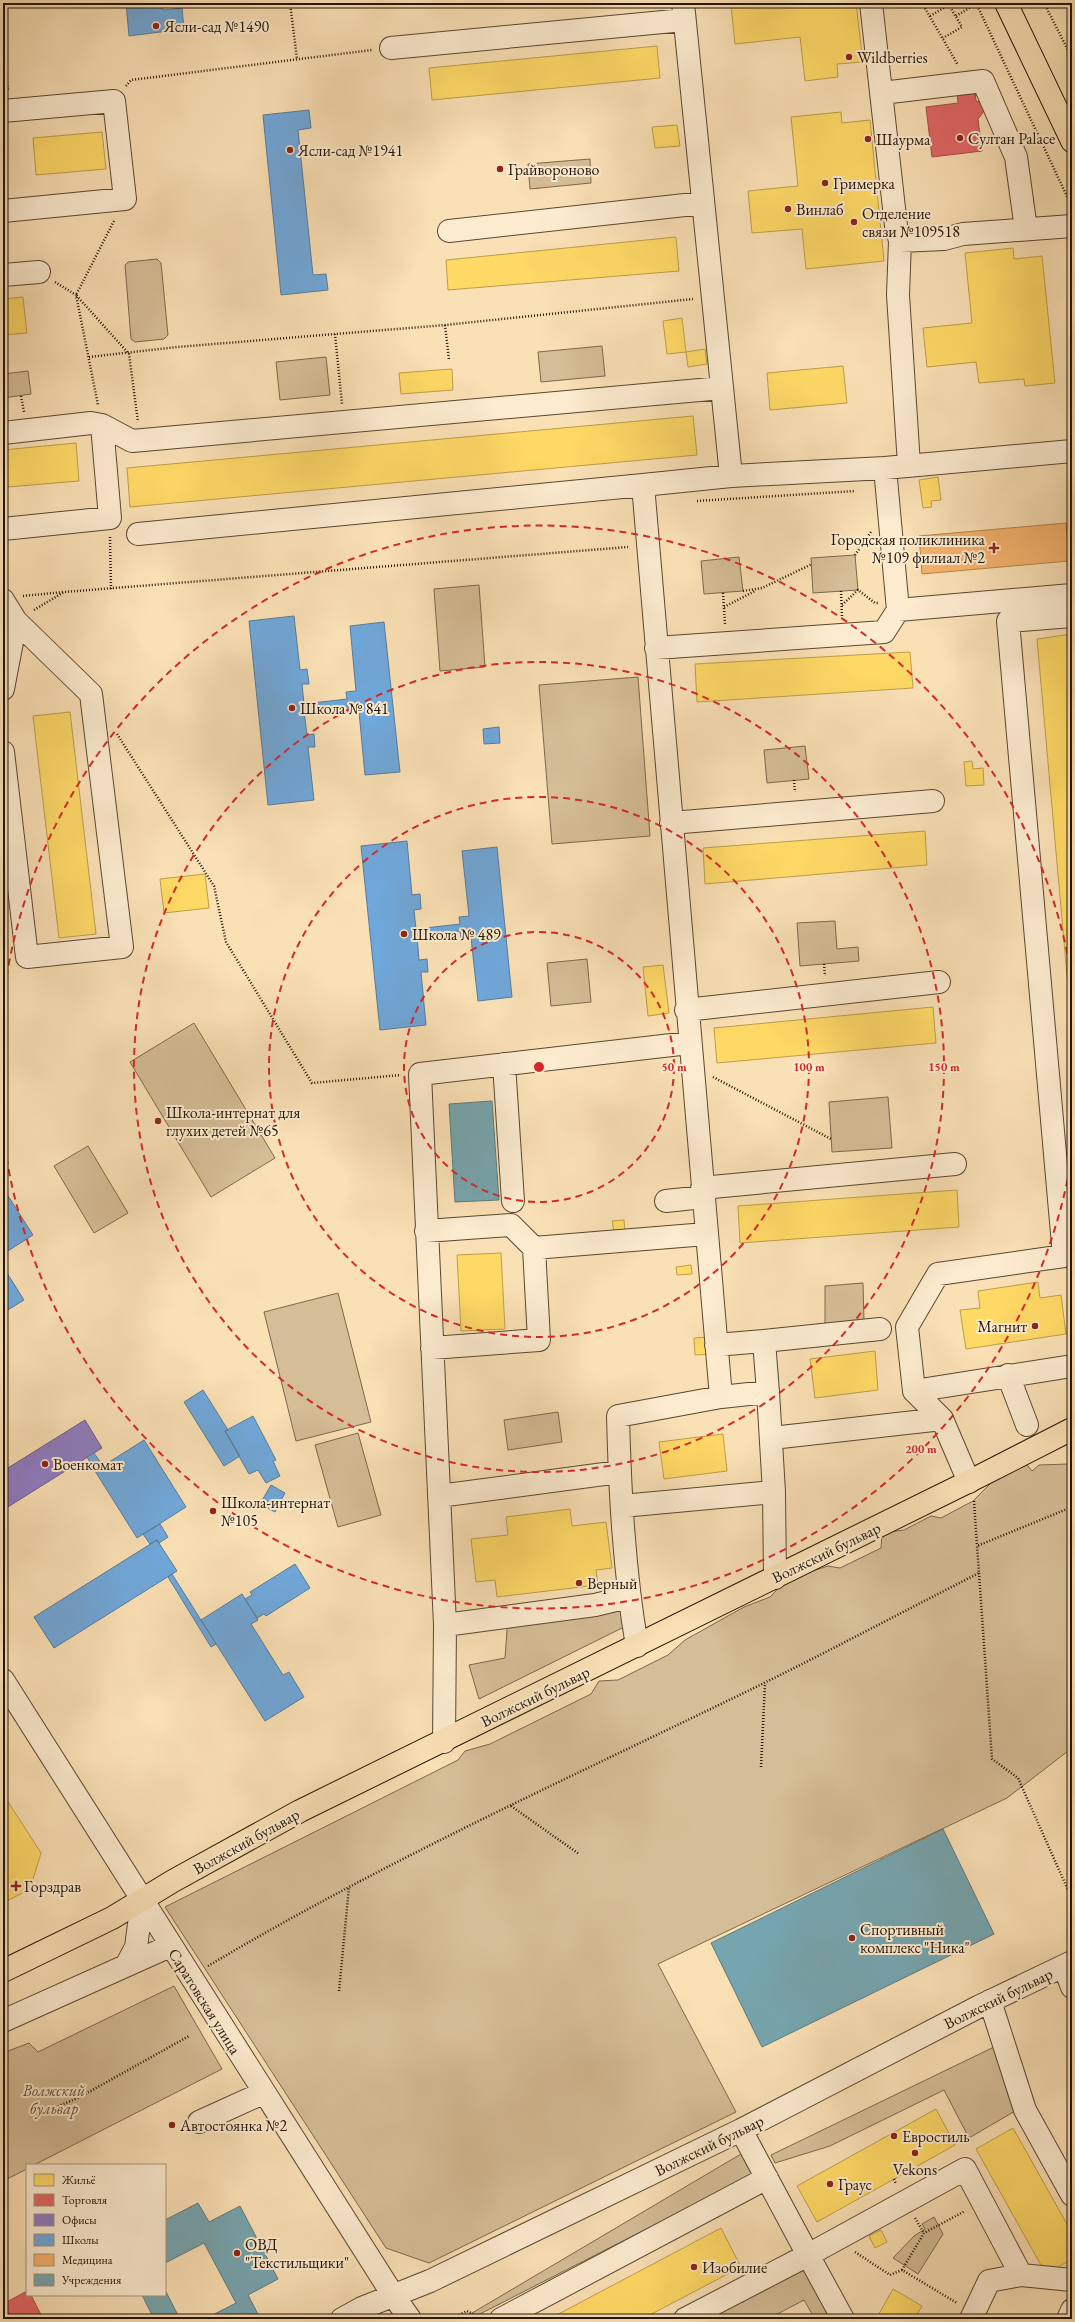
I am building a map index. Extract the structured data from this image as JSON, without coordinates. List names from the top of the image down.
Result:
{
  "streets": {
    "main road": ["Волжский бульвар"],
    "street": ["Саратовская улица"]
  },
  "crossings": [
    ["Волжский бульвар", "Саратовская улица"]
  ],
  "parks": ["Волжский бульвар"],
  "places": {
    "other": [
      "Ясли-сад №1490",
      "Wildberries",
      "Султан Palace",
      "Шаурма",
      "Ясли-сад №1941",
      "Грайвороново",
      "Гримерка",
      "Винлаб",
      "Отделение связи №109518",
      "Школа № 841",
      "Школа № 489",
      "Школа-интернат для глухих детей №65",
      "Магнит",
      "Военкомат",
      "Школа-интернат №105",
      "Верный",
      "Спортивный комплекс \"Ника\"",
      "Автостоянка №2",
      "Евростиль",
      "Vekons",
      "Граус",
      "ОВД \"Текстильщики\"",
      "Изобилие"
    ],
    "health": ["Городская поликлиника №109 филиал №2", "Горздрав"]
  },
  "legend": [
    "Жильё",
    "Торговля",
    "Офисы",
    "Школы",
    "Медицина",
    "Учреждения"
  ],
  "rings": [
    "50 m",
    "100 m",
    "150 m",
    "200 m"
  ]
}
